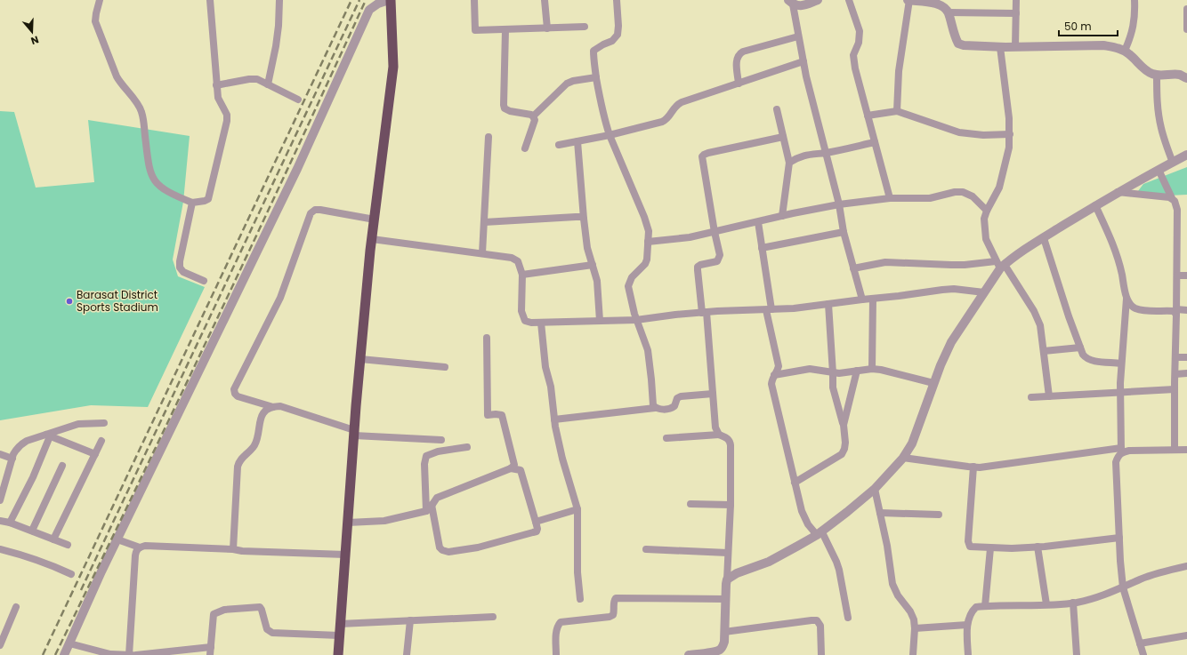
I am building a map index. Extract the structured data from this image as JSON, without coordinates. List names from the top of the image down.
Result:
{
  "places": ["Barasat District Sports Stadium"],
  "scale_bar": "50 m",
  "north": "bottom"
}
